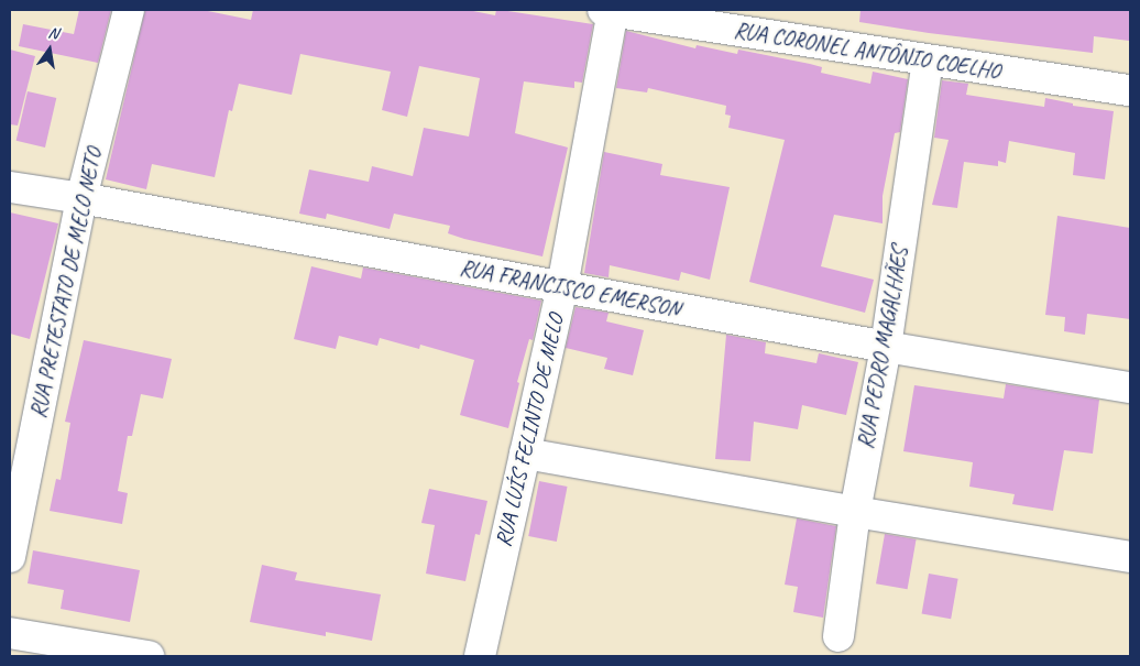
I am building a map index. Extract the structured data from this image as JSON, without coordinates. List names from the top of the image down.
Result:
{
  "streets": {
    "street": [
      "RUA CORONEL ANTÔNIO COELHO",
      "RUA PRETESTATO DE MELO NETO",
      "RUA FRANCISCO EMERSON",
      "RUA PEDRO MAGALHÃES",
      "RUA LUÍS FELINTO DE MELO"
    ]
  },
  "crossings": [
    ["RUA CORONEL ANTÔNIO COELHO", "RUA PEDRO MAGALHÃES"],
    ["RUA CORONEL ANTÔNIO COELHO", "RUA LUÍS FELINTO DE MELO"],
    ["RUA PRETESTATO DE MELO NETO", "RUA FRANCISCO EMERSON"],
    ["RUA FRANCISCO EMERSON", "RUA PEDRO MAGALHÃES"],
    ["RUA FRANCISCO EMERSON", "RUA LUÍS FELINTO DE MELO"]
  ],
  "north": "top"
}
